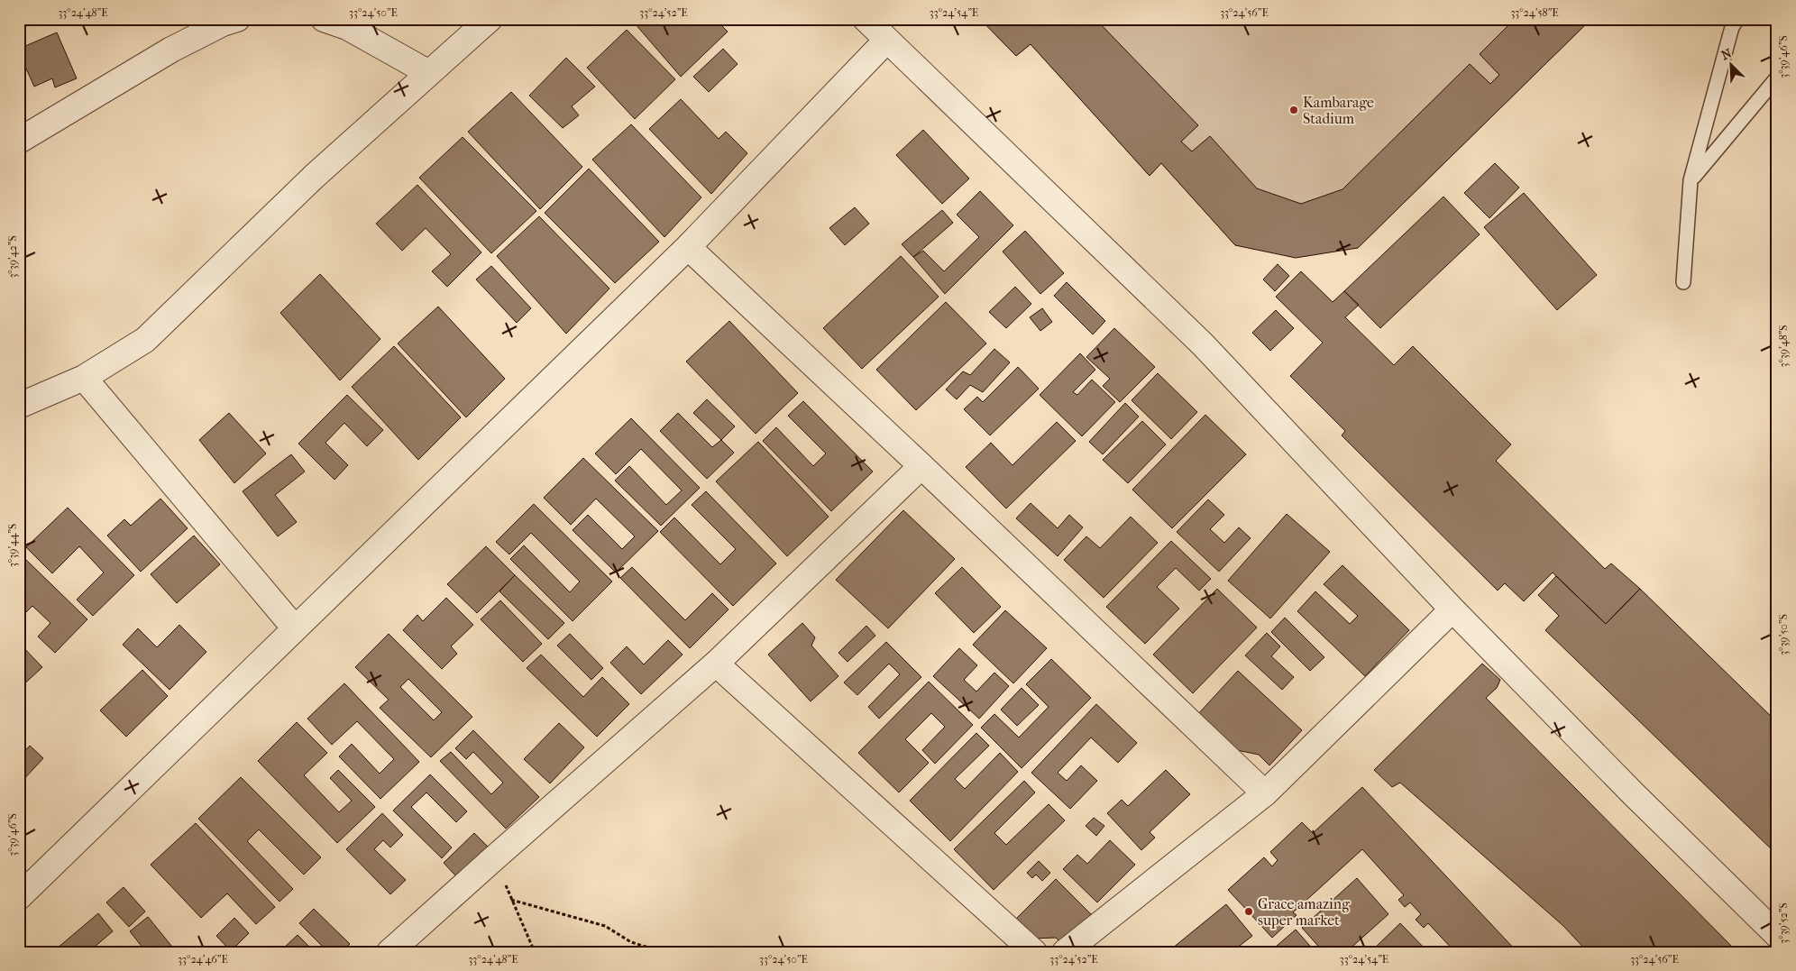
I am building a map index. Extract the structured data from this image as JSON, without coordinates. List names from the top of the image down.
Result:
{
  "places": ["Kambarage Stadium", "Grace amazing super market"],
  "north": "top left",
  "coordinates": [
    "33°24'48\"E",
    "33°24'50\"E",
    "33°24'52\"E",
    "33°24'54\"E",
    "33°24'56\"E",
    "33°24'58\"E",
    "3°39'46\"S",
    "3°39'42\"S",
    "3°39'48\"S",
    "3°39'44\"S",
    "3°39'50\"S",
    "3°39'52\"S",
    "33°24'46\"E"
  ]
}
